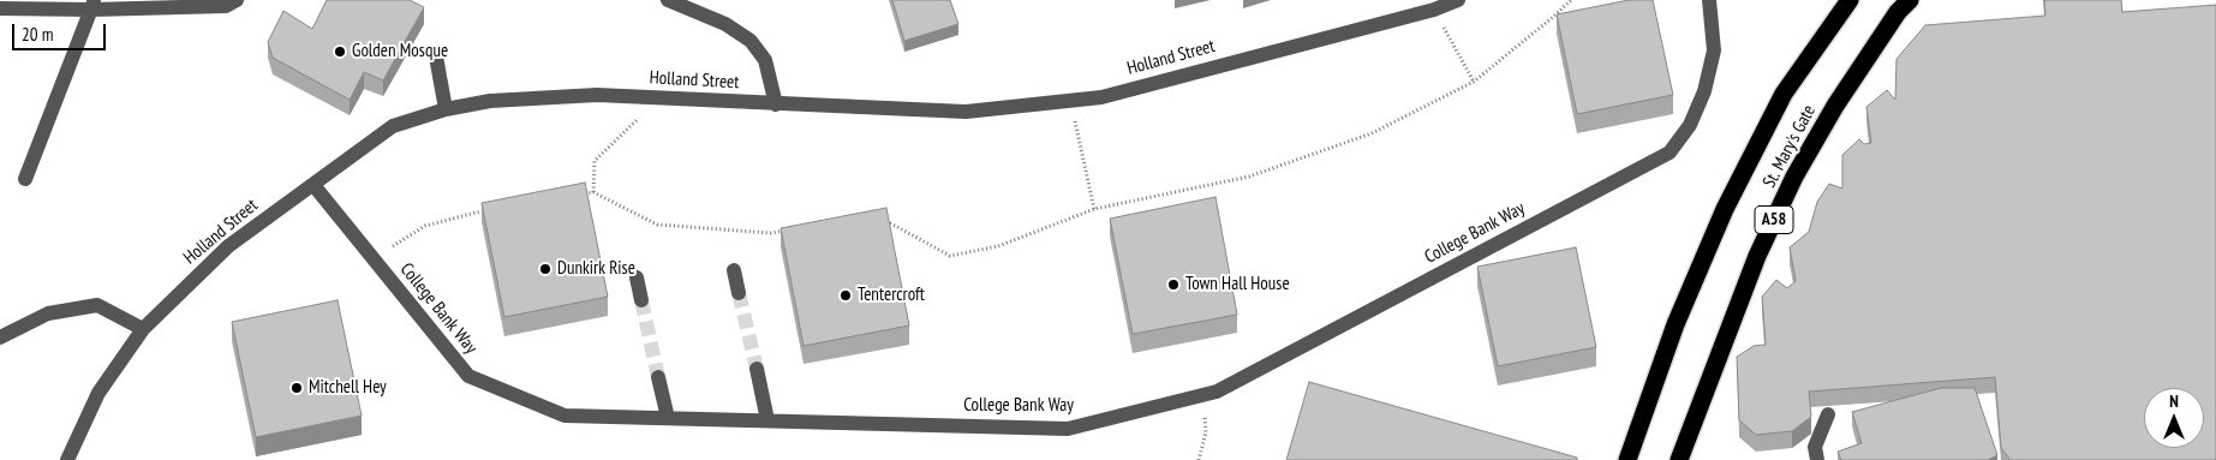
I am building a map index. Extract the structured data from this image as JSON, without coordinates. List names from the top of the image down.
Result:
{
  "streets": {
    "highway": ["St. Mary's Gate", "A58"],
    "street": ["Holland Street", "College Bank Way"]
  },
  "crossings": [
    ["Holland Street", "College Bank Way"]
  ],
  "places": [
    "Golden Mosque",
    "Dunkirk Rise",
    "Town Hall House",
    "Tentercroft",
    "Mitchell Hey"
  ],
  "scale_bar": "20 m",
  "north": "top"
}
